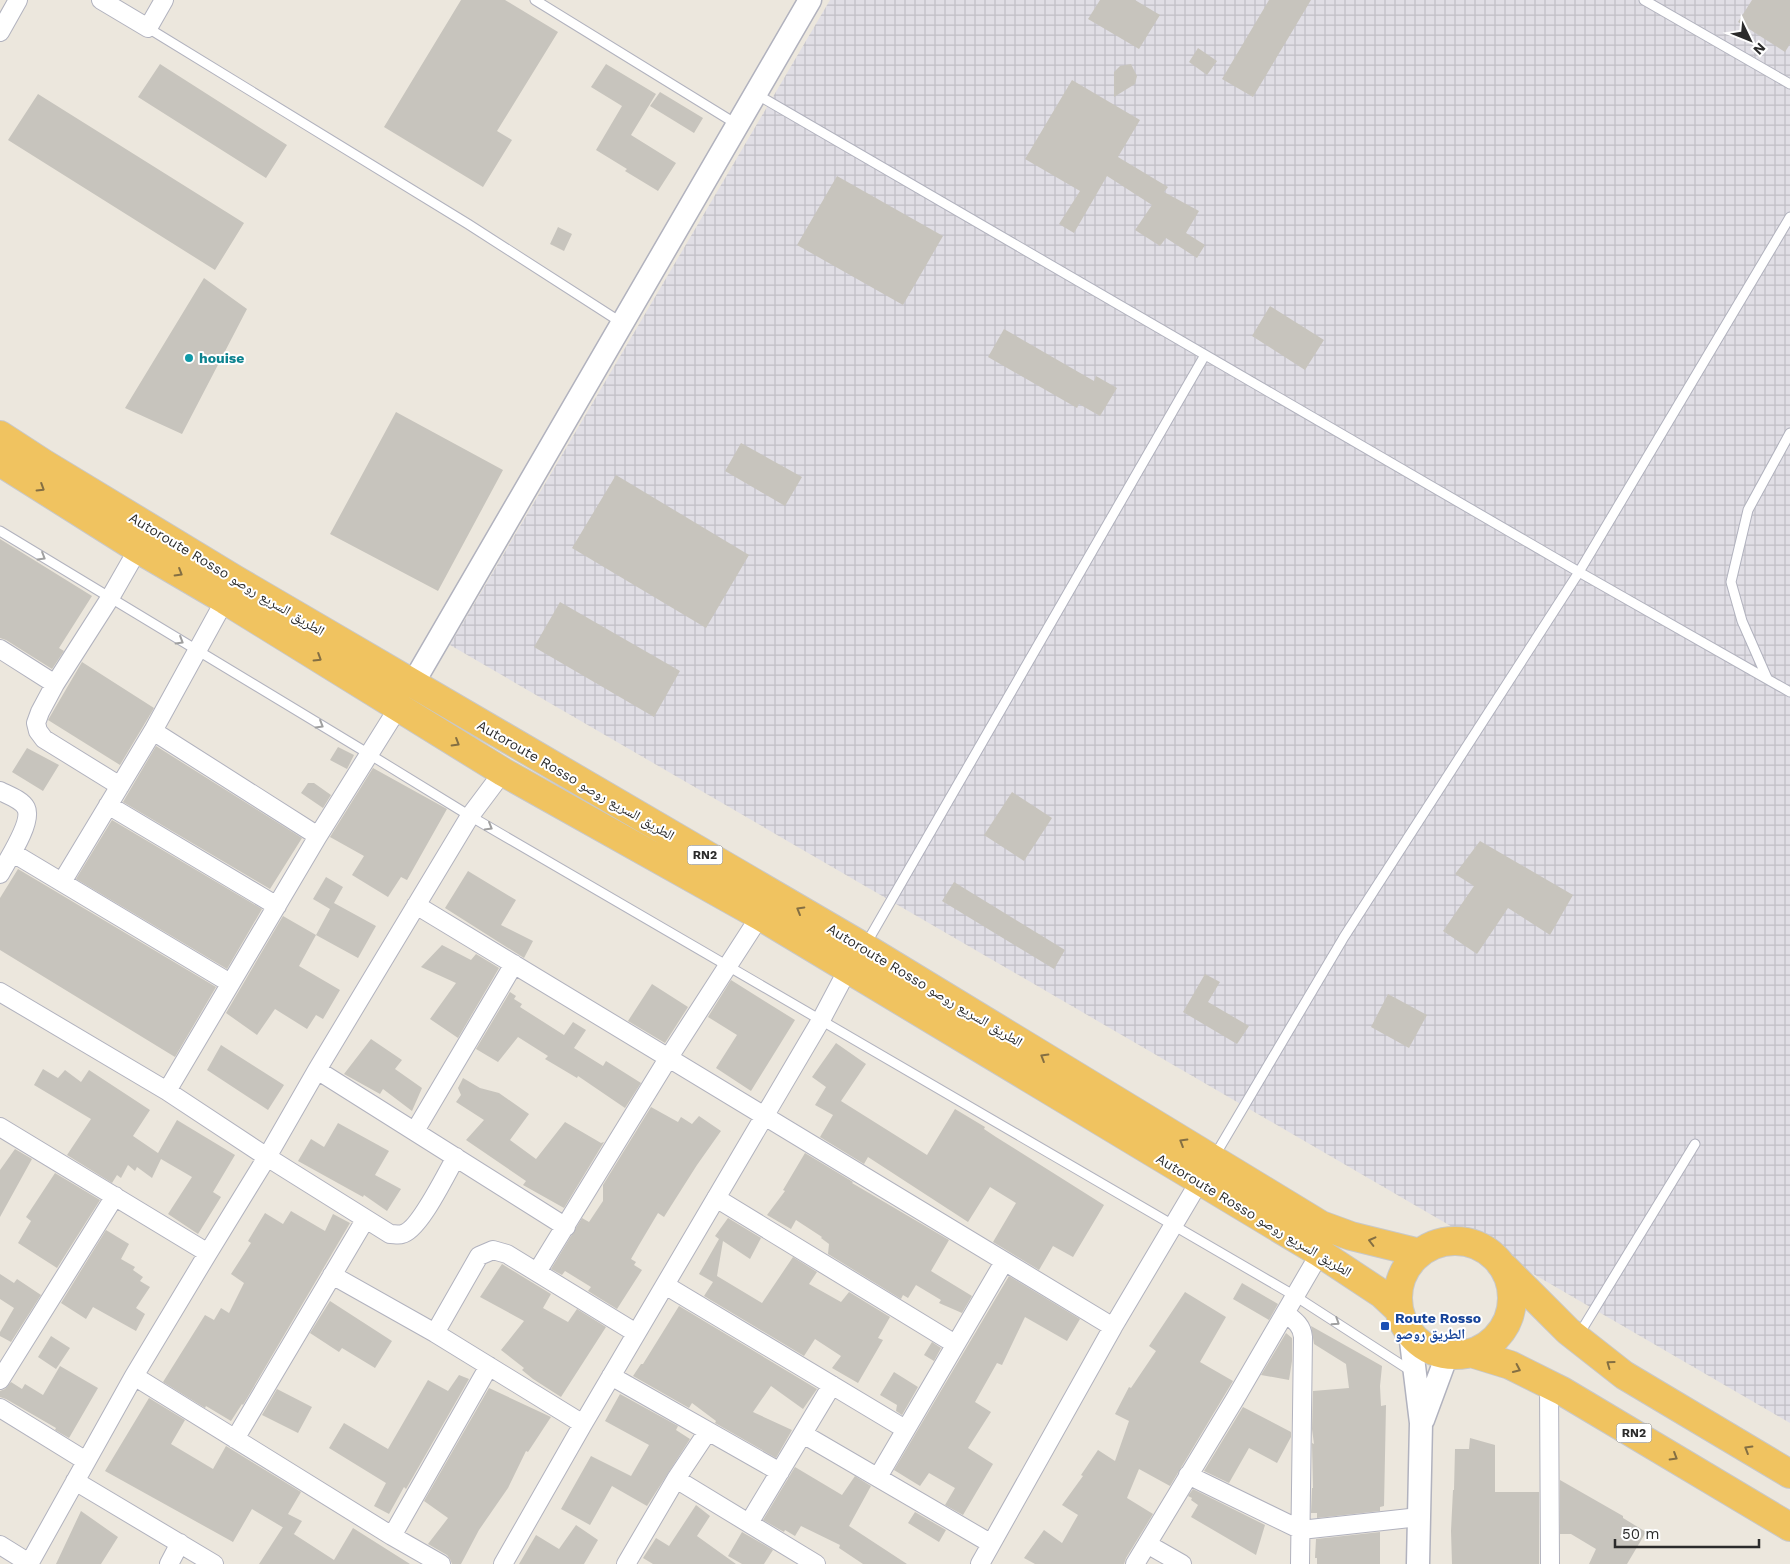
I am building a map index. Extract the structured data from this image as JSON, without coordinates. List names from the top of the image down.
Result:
{
  "streets": {
    "highway": ["Autoroute Rosso الطريق السريع روصو", "RN2"]
  },
  "crossings": [
    ["Autoroute Rosso الطريق السريع روصو", "RN2"]
  ],
  "places": {
    "other": ["houise"],
    "transit": ["Route Rosso الطريق روصو"]
  },
  "scale_bar": "50 m",
  "north": "bottom right"
}
